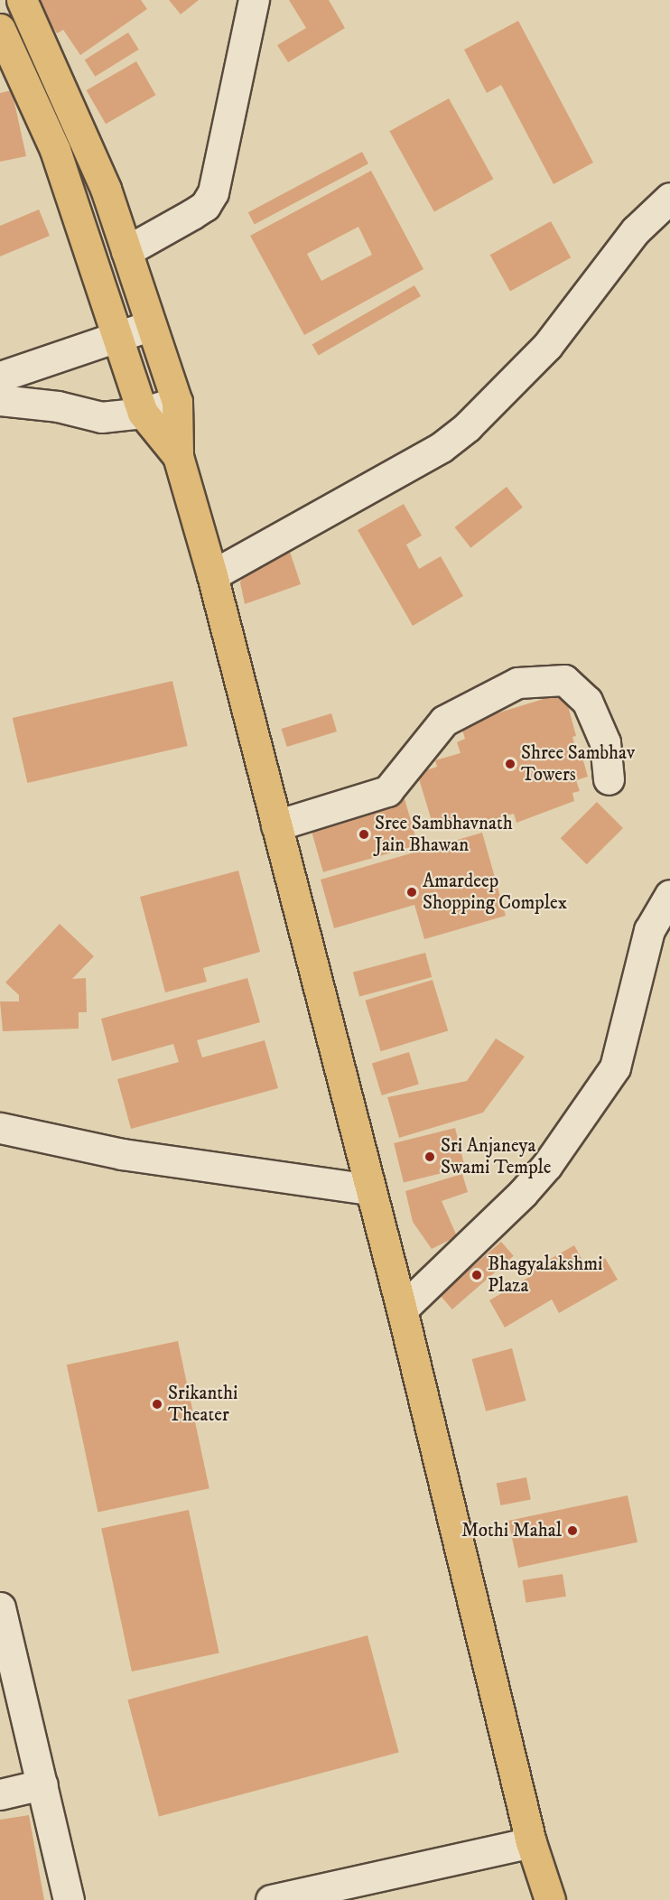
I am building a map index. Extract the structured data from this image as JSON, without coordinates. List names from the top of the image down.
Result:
{
  "places": [
    "Shree Sambhav Towers",
    "Sree Sambhavnath Jain Bhawan",
    "Amardeep Shopping Complex",
    "Sri Anjaneya Swami Temple",
    "Bhagyalakshmi Plaza",
    "Srikanthi Theater",
    "Mothi Mahal"
  ]
}
